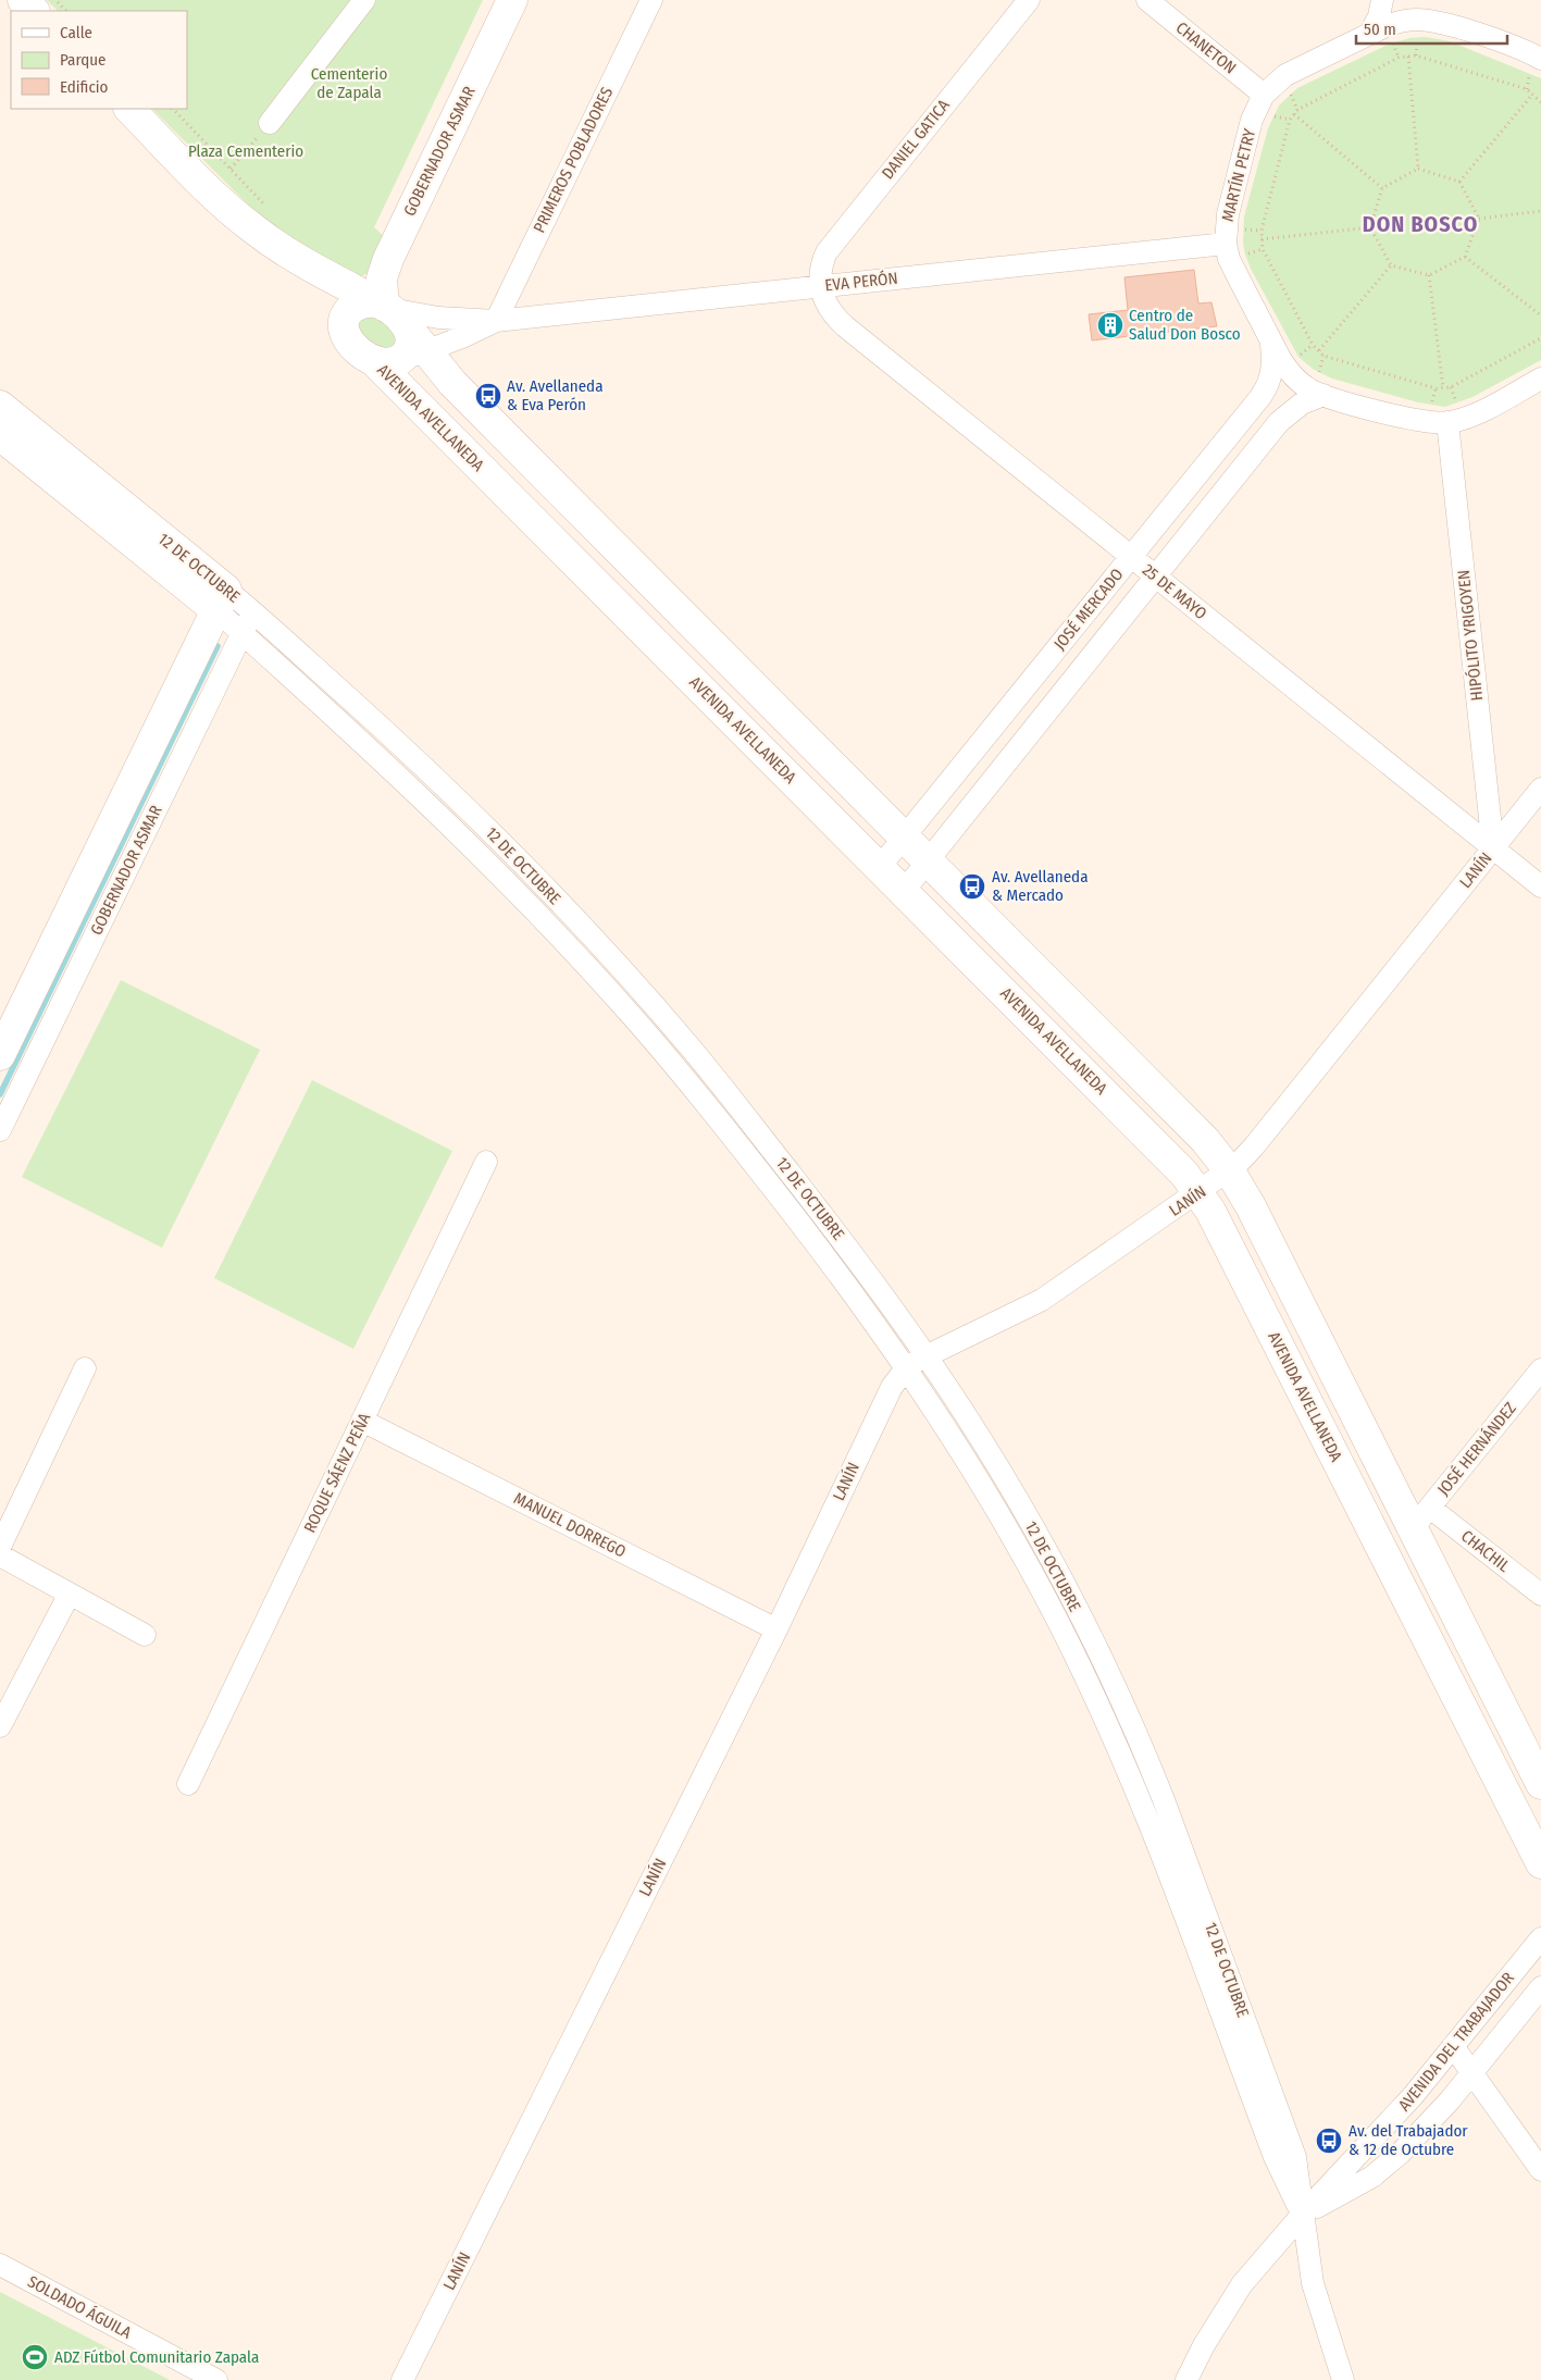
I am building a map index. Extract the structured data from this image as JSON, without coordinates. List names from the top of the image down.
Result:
{
  "streets": {
    "street": [
      "CHANETON",
      "DANIEL GATICA",
      "GOBERNADOR ASMAR",
      "PRIMEROS POBLADORES",
      "MARTÍN PETRY",
      "EVA PERÓN",
      "AVENIDA AVELLANEDA",
      "12 DE OCTUBRE",
      "25 DE MAYO",
      "JOSÉ MERCADO",
      "HIPÓLITO YRIGOYEN",
      "LANÍN",
      "JOSÉ HERNÁNDEZ",
      "ROQUE SÁENZ PEÑA",
      "MANUEL DORREGO",
      "CHACHIL",
      "AVENIDA DEL TRABAJADOR",
      "SOLDADO ÁGUILA"
    ]
  },
  "crossings": [
    ["CHANETON", "MARTÍN PETRY"],
    ["DANIEL GATICA", "EVA PERÓN"],
    ["DANIEL GATICA", "25 DE MAYO"],
    ["GOBERNADOR ASMAR", "EVA PERÓN"],
    ["GOBERNADOR ASMAR", "AVENIDA AVELLANEDA"],
    ["GOBERNADOR ASMAR", "12 DE OCTUBRE"],
    ["PRIMEROS POBLADORES", "EVA PERÓN"],
    ["MARTÍN PETRY", "EVA PERÓN"],
    ["MARTÍN PETRY", "JOSÉ MERCADO"],
    ["MARTÍN PETRY", "HIPÓLITO YRIGOYEN"],
    ["EVA PERÓN", "AVENIDA AVELLANEDA"],
    ["EVA PERÓN", "25 DE MAYO"],
    ["AVENIDA AVELLANEDA", "JOSÉ MERCADO"],
    ["AVENIDA AVELLANEDA", "LANÍN"],
    ["AVENIDA AVELLANEDA", "JOSÉ HERNÁNDEZ"],
    ["12 DE OCTUBRE", "LANÍN"],
    ["12 DE OCTUBRE", "AVENIDA DEL TRABAJADOR"],
    ["25 DE MAYO", "JOSÉ MERCADO"],
    ["25 DE MAYO", "HIPÓLITO YRIGOYEN"],
    ["25 DE MAYO", "LANÍN"],
    ["HIPÓLITO YRIGOYEN", "LANÍN"],
    ["LANÍN", "MANUEL DORREGO"],
    ["JOSÉ HERNÁNDEZ", "CHACHIL"],
    ["ROQUE SÁENZ PEÑA", "MANUEL DORREGO"]
  ],
  "districts": ["DON BOSCO"],
  "parks": ["Cementerio de Zapala", "Plaza Cementerio"],
  "places": {
    "building": ["Centro de Salud Don Bosco"],
    "bus stop": ["Av. Avellaneda & Eva Perón", "Av. Avellaneda & Mercado", "Av. del Trabajador & 12 de Octubre"],
    "sports": ["ADZ Fútbol Comunitario Zapala"]
  },
  "legend": ["Calle", "Parque", "Edificio"],
  "scale_bar": "50 m"
}
